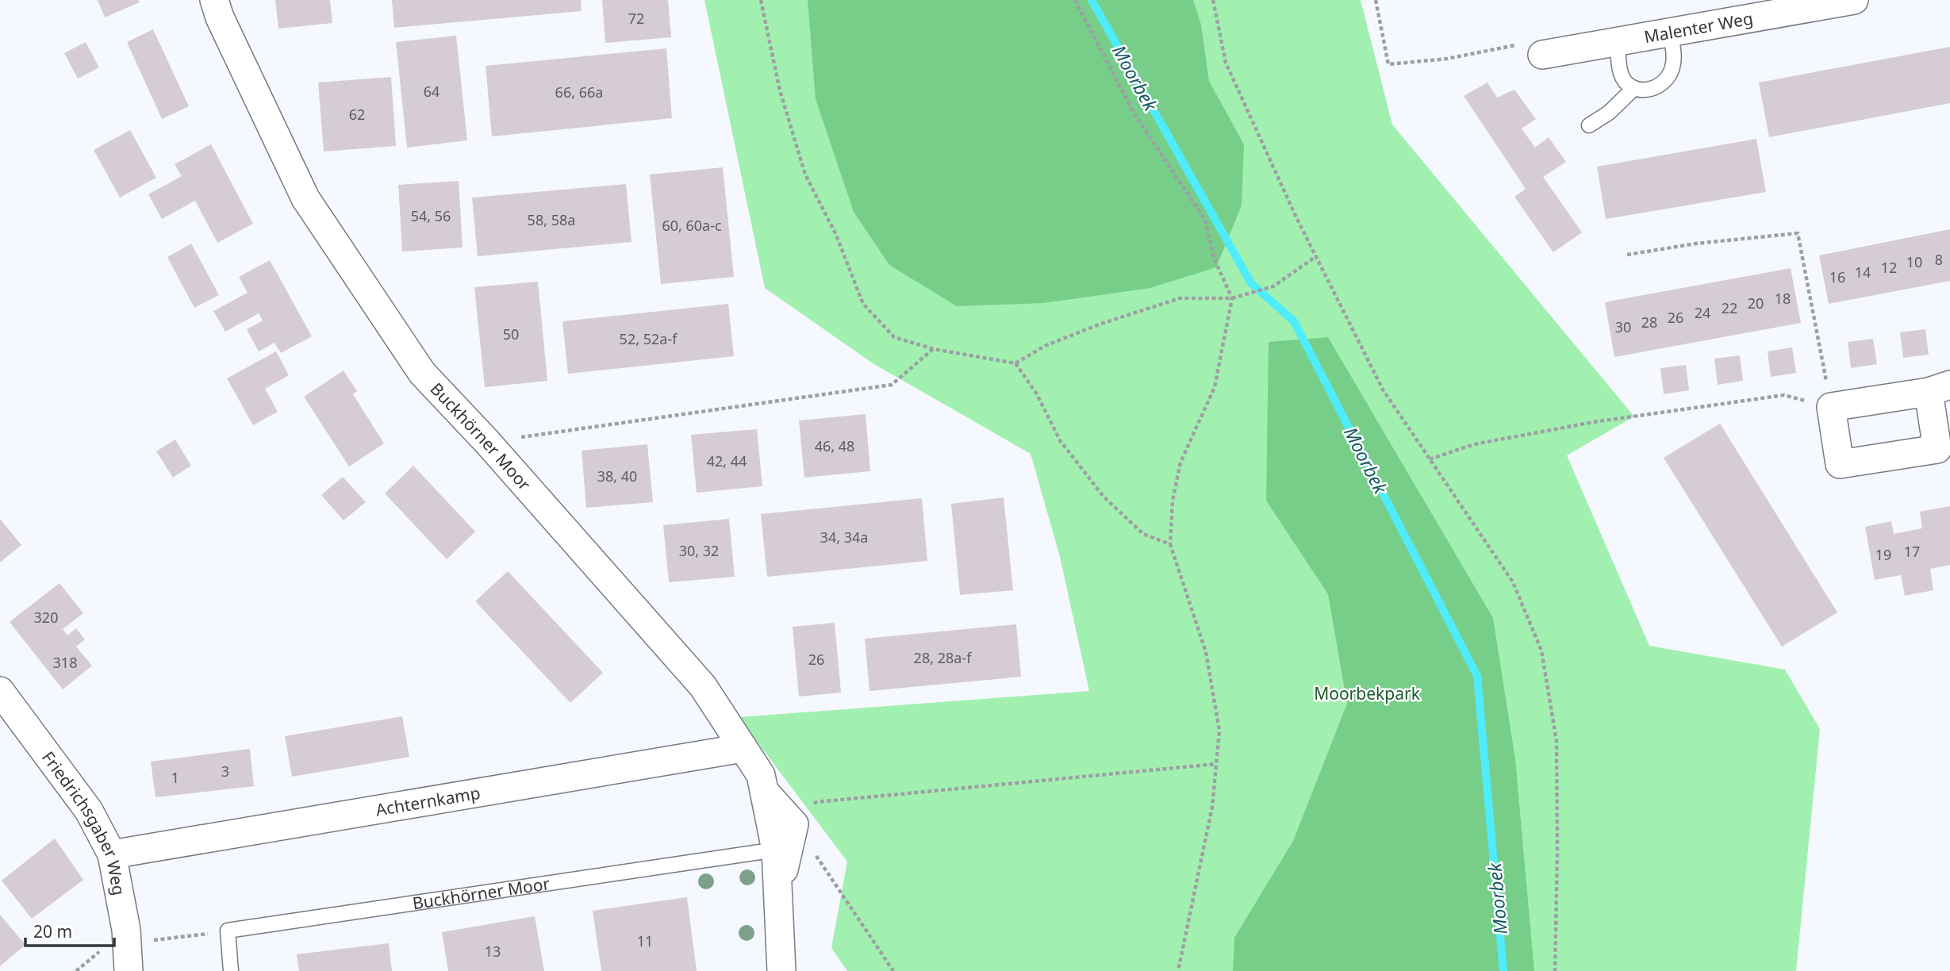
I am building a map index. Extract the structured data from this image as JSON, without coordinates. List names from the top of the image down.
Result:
{
  "streets": {
    "street": [
      "Malenter Weg",
      "Buckhörner Moor",
      "Achternkamp",
      "Friedrichsgaber Weg"
    ]
  },
  "crossings": [
    ["Buckhörner Moor", "Achternkamp"],
    ["Achternkamp", "Friedrichsgaber Weg"]
  ],
  "water": ["Moorbek"],
  "parks": ["Moorbekpark"],
  "house_numbers": [
    "72",
    "64",
    "66, 66a",
    "62",
    "54, 56",
    "58, 58a",
    "60, 60a-c",
    "8",
    "10",
    "12",
    "14",
    "16",
    "18",
    "20",
    "22",
    "24",
    "26",
    "28",
    "30",
    "50",
    "52, 52a-f",
    "46, 48",
    "42, 44",
    "38, 40",
    "34, 34a",
    "30, 32",
    "17",
    "19",
    "320",
    "28, 28a-f",
    "26",
    "318",
    "3",
    "1",
    "11",
    "13"
  ],
  "scale_bar": "20 m"
}
